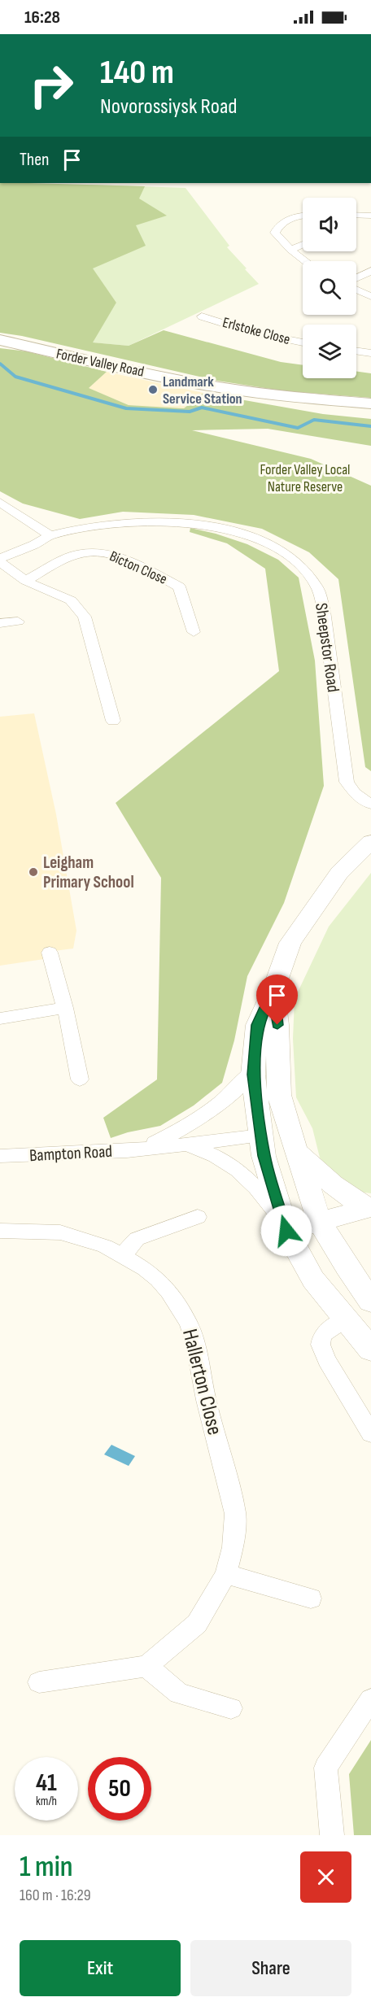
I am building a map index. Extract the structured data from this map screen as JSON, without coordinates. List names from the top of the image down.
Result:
{
  "streets": {
    "main road": ["Forder Valley Road"],
    "street": [
      "Erlstoke Close",
      "Bicton Close",
      "Sheepstor Road",
      "Bampton Road",
      "Hallerton Close"
    ]
  },
  "parks": ["Forder Valley Local Nature Reserve"],
  "places": ["Landmark Service Station", "Leigham Primary School"],
  "page": {
    "status": "16:28",
    "turn": ["140 m", "Novorossiysk Road"],
    "then": "Then",
    "speed": "41 km/h",
    "limit": "50",
    "heading": ["1 min", "160 m · 16:29"],
    "buttons": ["Exit", "Share"]
  }
}
